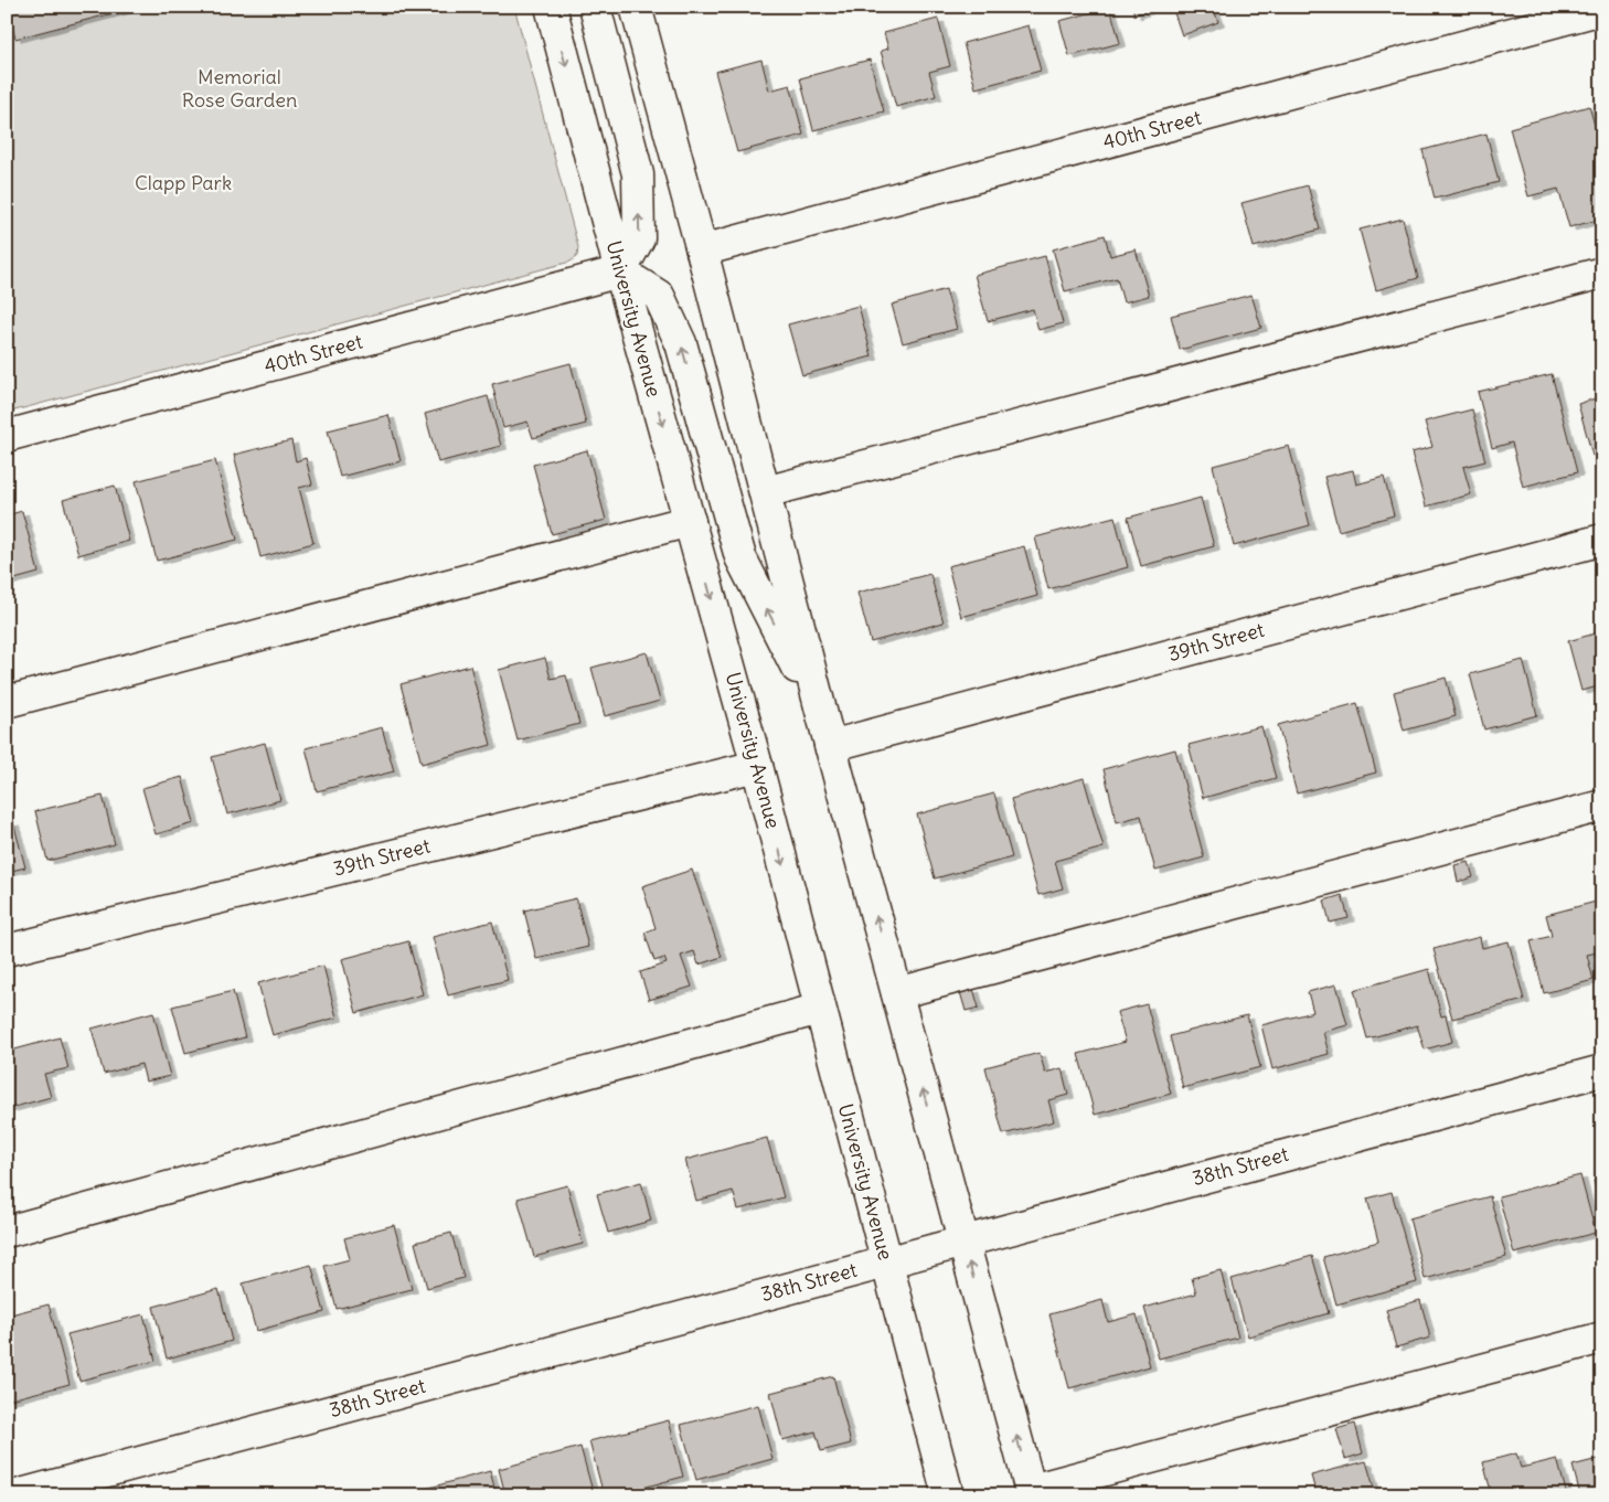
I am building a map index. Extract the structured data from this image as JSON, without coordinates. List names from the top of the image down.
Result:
{
  "streets": {
    "street": [
      "40th Street",
      "University Avenue",
      "39th Street",
      "38th Street"
    ]
  },
  "crossings": [
    ["40th Street", "University Avenue"],
    ["University Avenue", "39th Street"],
    ["University Avenue", "38th Street"]
  ],
  "parks": ["Memorial Rose Garden", "Clapp Park"]
}
